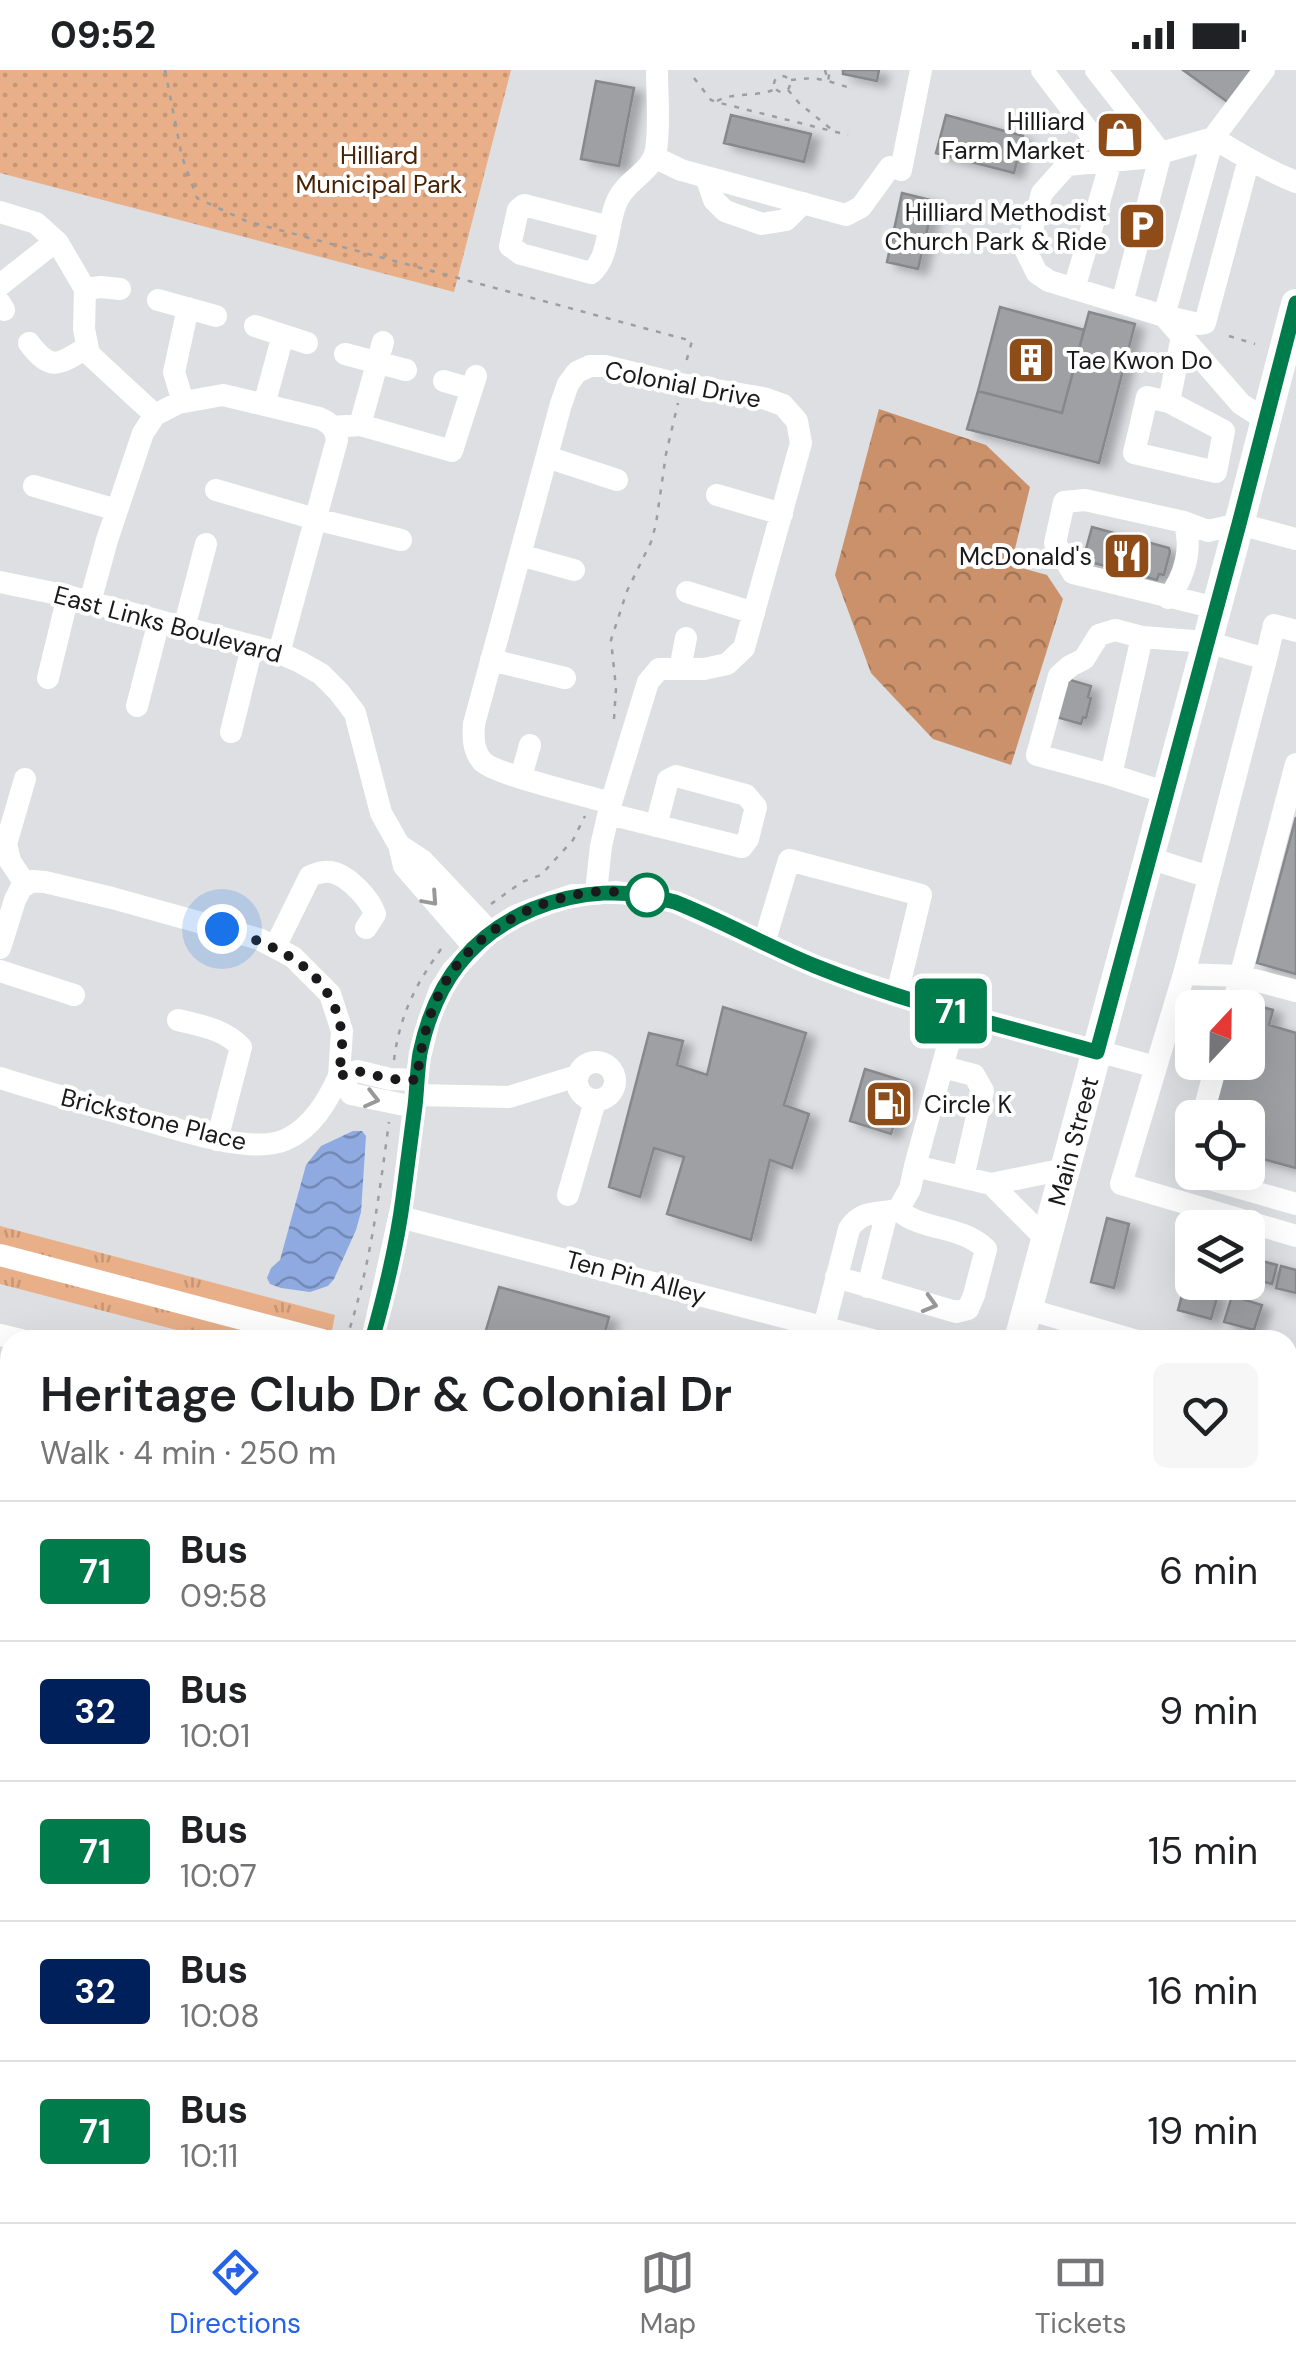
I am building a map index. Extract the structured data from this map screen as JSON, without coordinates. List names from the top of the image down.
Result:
{
  "streets": {
    "main road": ["Main Street"],
    "street": [
      "Colonial Drive",
      "East Links Boulevard",
      "Brickstone Place",
      "Ten Pin Alley"
    ]
  },
  "parks": ["Hilliard Municipal Park"],
  "places": {
    "shop": ["Hilliard Farm Market"],
    "parking": ["Hilliard Methodist Church Park & Ride"],
    "building": ["Tae Kwon Do"],
    "restaurant": ["McDonald's"],
    "fuel station": ["Circle K"]
  },
  "lines": ["bus line 71"],
  "north": "top",
  "page": {
    "status": "09:52",
    "on_map": "71",
    "heading": ["Heritage Club Dr & Colonial Dr", "Walk · 4 min · 250 m"],
    "list": [
      {
        "mark": "71",
        "name": "Bus",
        "note": "09:58",
        "value": "6 min"
      },
      {
        "mark": "32",
        "name": "Bus",
        "note": "10:01",
        "value": "9 min"
      },
      {
        "mark": "71",
        "name": "Bus",
        "note": "10:07",
        "value": "15 min"
      },
      {
        "mark": "32",
        "name": "Bus",
        "note": "10:08",
        "value": "16 min"
      },
      {
        "mark": "71",
        "name": "Bus",
        "note": "10:11",
        "value": "19 min"
      }
    ],
    "tabs": ["Directions", "Map", "Tickets"]
  }
}
